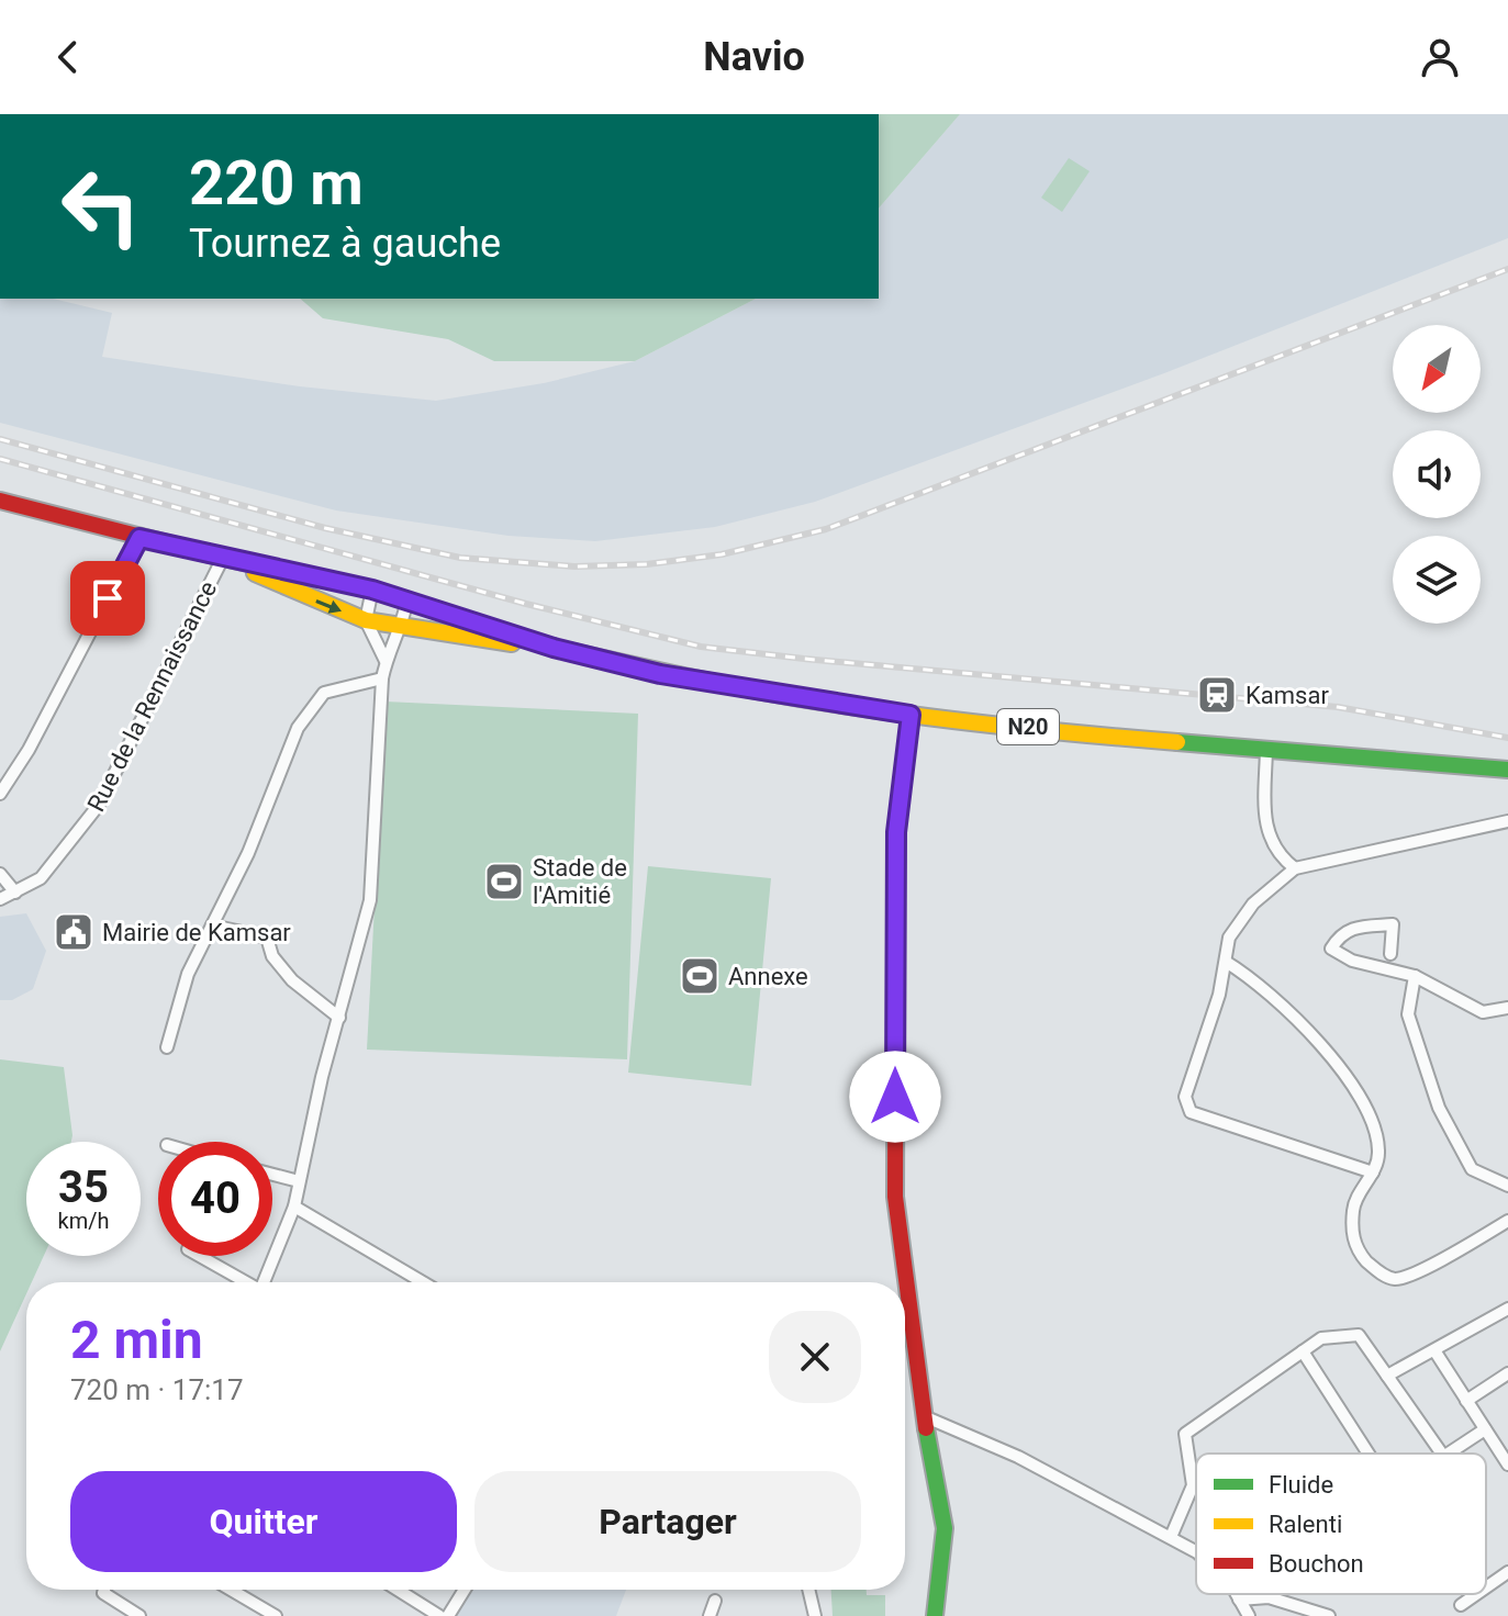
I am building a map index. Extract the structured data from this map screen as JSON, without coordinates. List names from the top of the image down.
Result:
{
  "streets": {
    "main road": ["N20"],
    "street": ["Rue de la Rennaissance"]
  },
  "crossings": [
    ["Rue de la Rennaissance", "N20"]
  ],
  "places": {
    "station": ["Kamsar"],
    "sports": ["Stade de l'Amitié", "Annexe"],
    "public building": ["Mairie de Kamsar"]
  },
  "legend": ["Fluide", "Ralenti", "Bouchon"],
  "north": "bottom left",
  "page": {
    "header": "Navio",
    "turn": ["220 m", "Tournez à gauche"],
    "speed": "35 km/h",
    "limit": "40",
    "heading": ["2 min", "720 m · 17:17"],
    "buttons": ["Quitter", "Partager"]
  }
}
